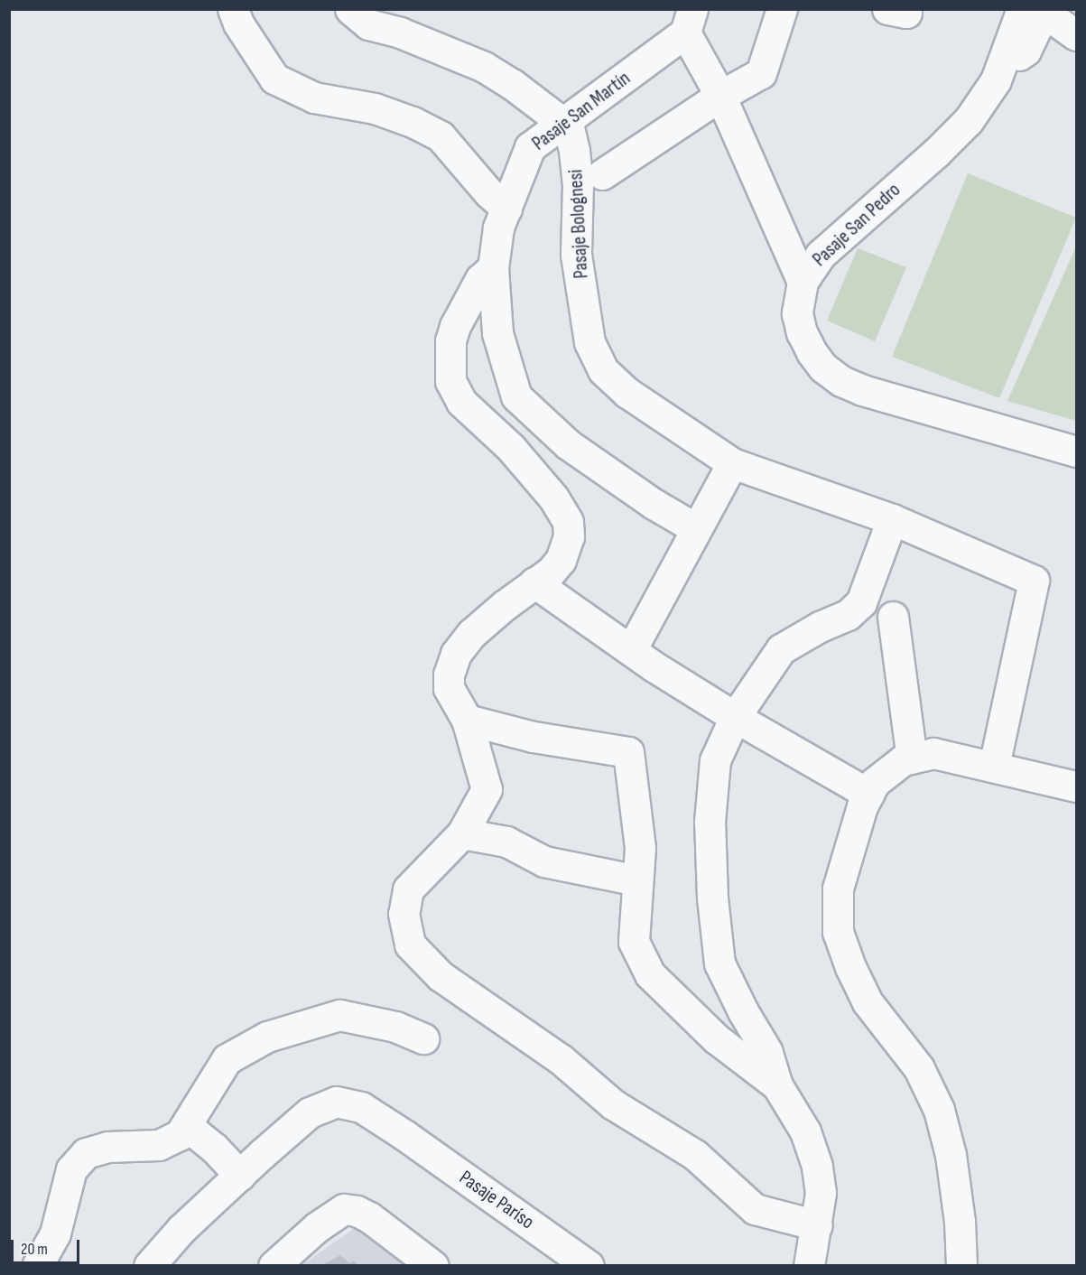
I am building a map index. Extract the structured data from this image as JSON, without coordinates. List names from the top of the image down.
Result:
{
  "streets": {
    "street": [
      "Pasaje San Martín",
      "Pasaje Bolognesi",
      "Pasaje San Pedro",
      "Pasaje Paríso"
    ]
  },
  "crossings": [
    ["Pasaje San Martín", "Pasaje Bolognesi"]
  ],
  "scale_bar": "20 m"
}
